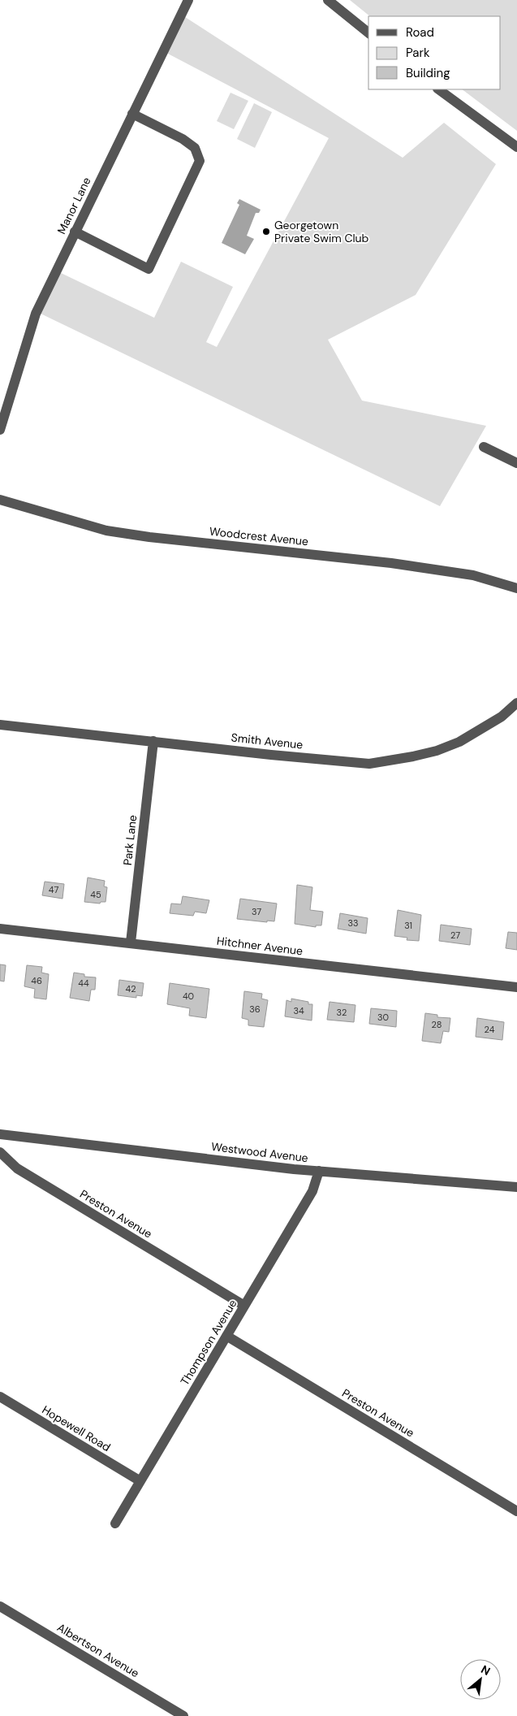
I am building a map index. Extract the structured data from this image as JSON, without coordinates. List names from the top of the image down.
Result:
{
  "streets": {
    "street": [
      "Manor Lane",
      "Woodcrest Avenue",
      "Smith Avenue",
      "Park Lane",
      "Hitchner Avenue",
      "Westwood Avenue",
      "Preston Avenue",
      "Thompson Avenue",
      "Hopewell Road",
      "Albertson Avenue"
    ]
  },
  "crossings": [
    ["Smith Avenue", "Park Lane"],
    ["Park Lane", "Hitchner Avenue"],
    ["Westwood Avenue", "Thompson Avenue"],
    ["Preston Avenue", "Thompson Avenue"],
    ["Thompson Avenue", "Hopewell Road"]
  ],
  "places": ["Georgetown Private Swim Club"],
  "house_numbers": [
    "47",
    "45",
    "37",
    "33",
    "31",
    "27",
    "46",
    "44",
    "42",
    "40",
    "36",
    "34",
    "32",
    "30",
    "28",
    "24"
  ],
  "legend": ["Road", "Park", "Building"],
  "north": "top right"
}
